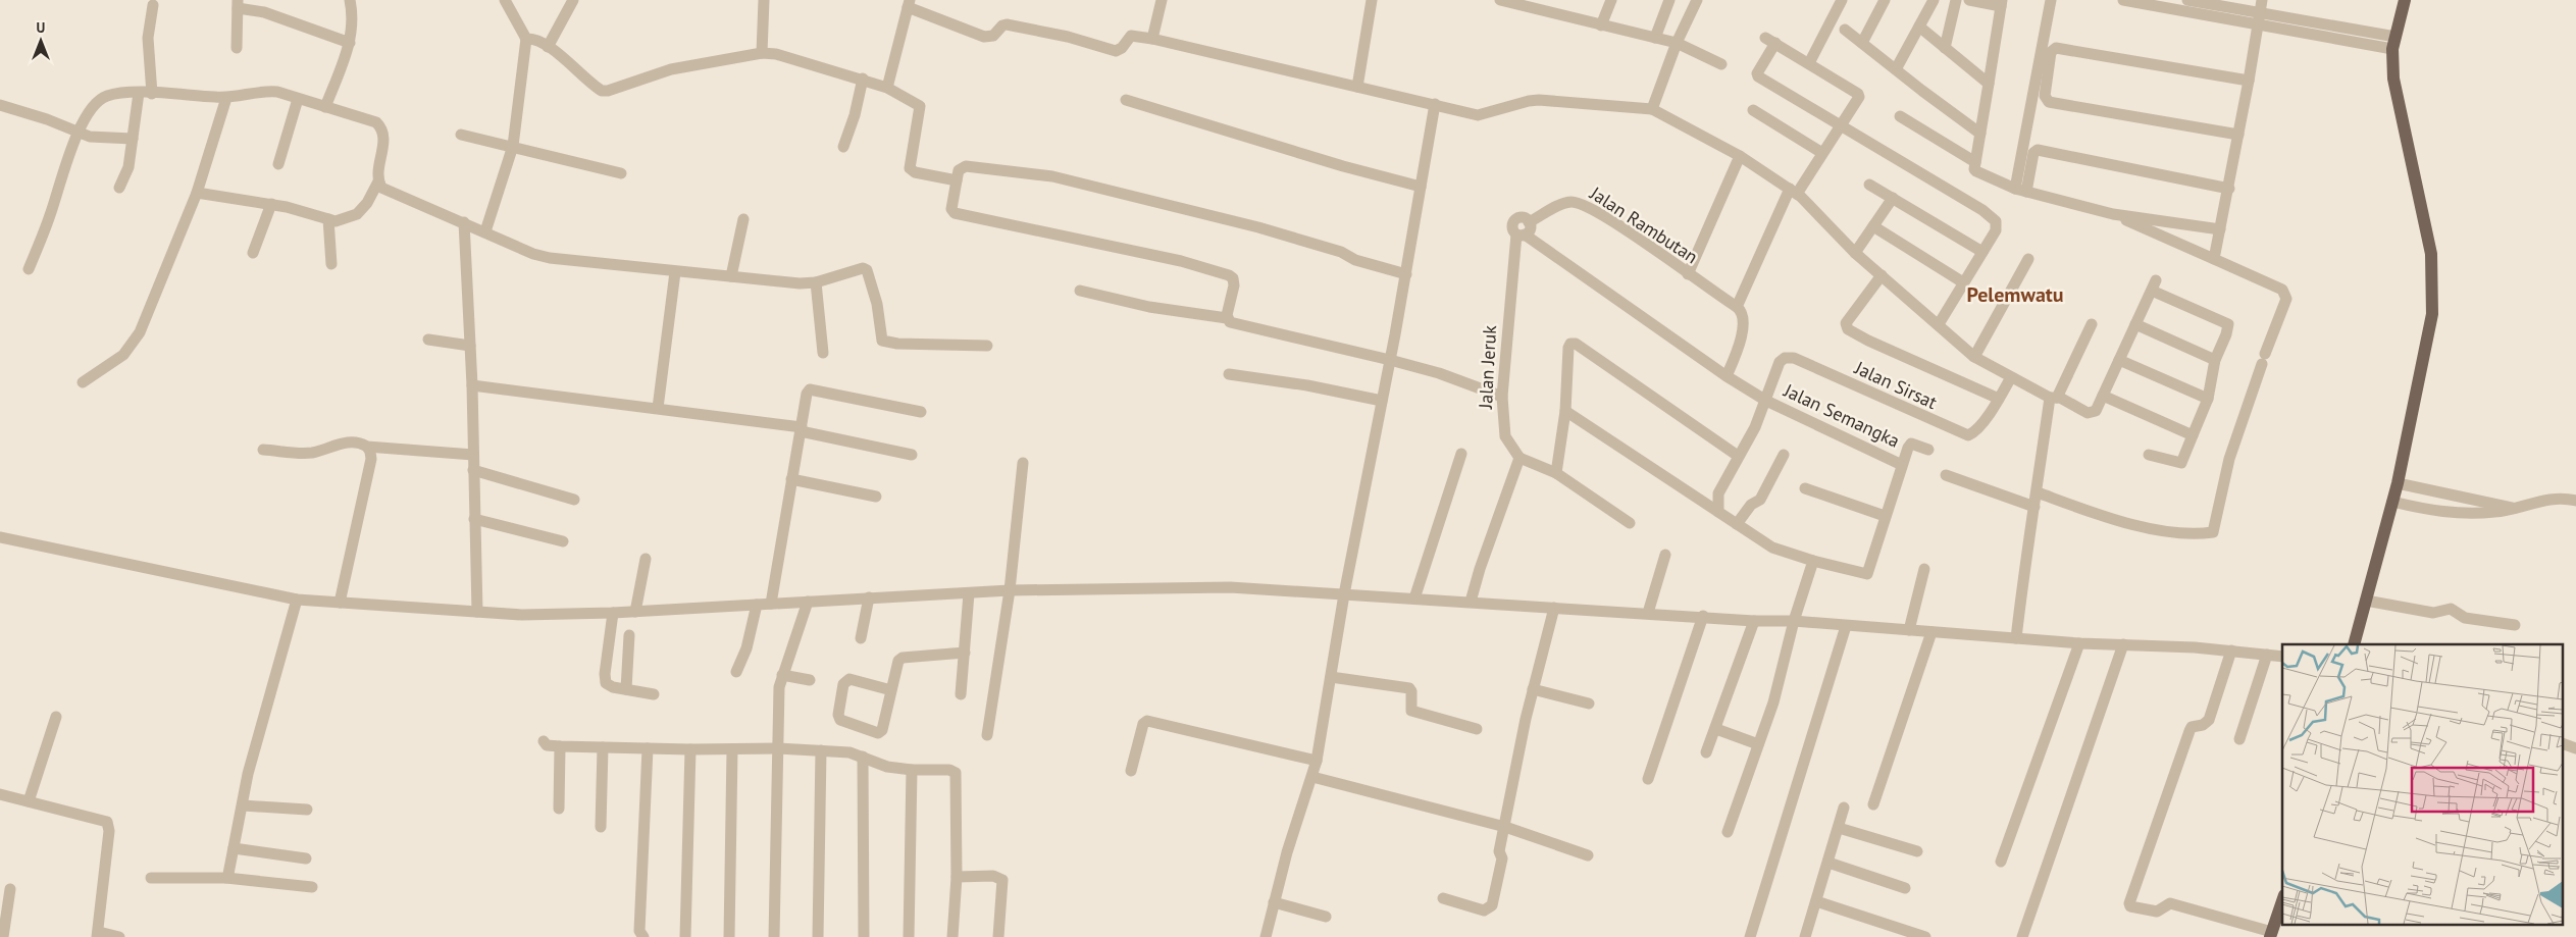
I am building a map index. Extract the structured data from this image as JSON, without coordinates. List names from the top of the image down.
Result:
{
  "streets": {
    "street": [
      "Jalan Rambutan",
      "Jalan Jeruk",
      "Jalan Sirsat",
      "Jalan Semangka"
    ]
  },
  "crossings": [
    ["Jalan Rambutan", "Jalan Jeruk"],
    ["Jalan Rambutan", "Jalan Semangka"],
    ["Jalan Jeruk", "Jalan Semangka"],
    ["Jalan Sirsat", "Jalan Semangka"]
  ],
  "districts": ["Pelemwatu"],
  "north": "top"
}
